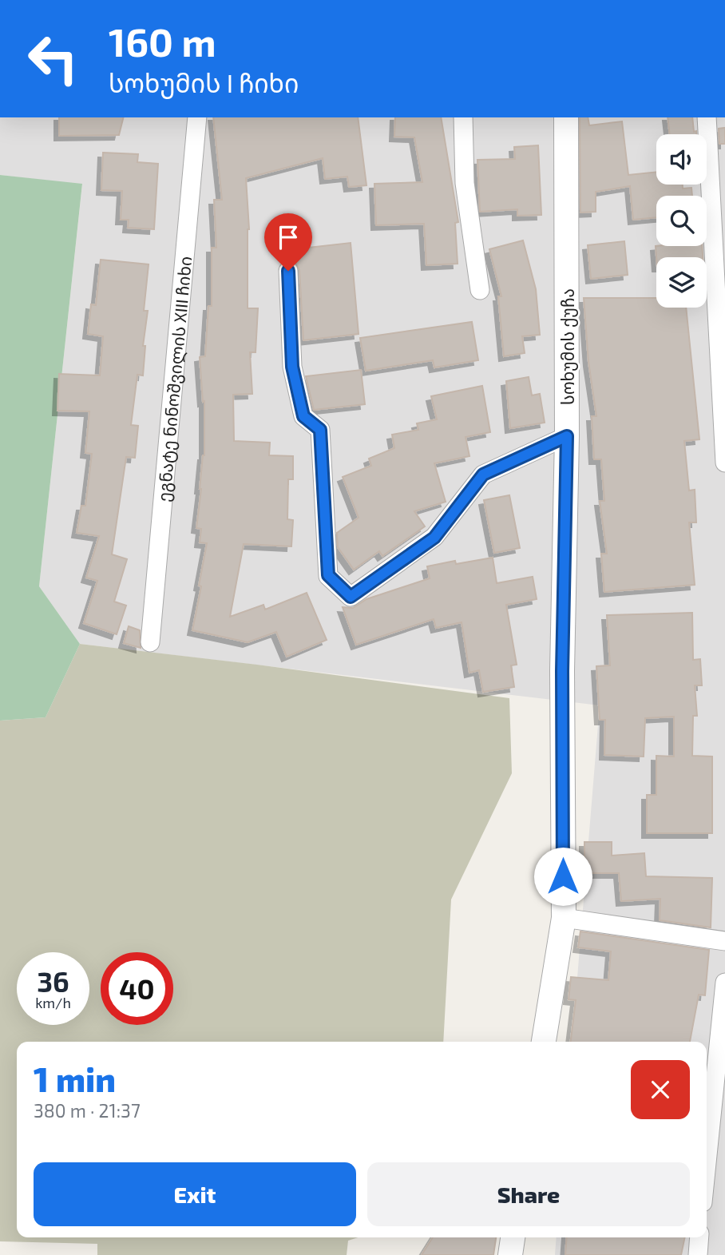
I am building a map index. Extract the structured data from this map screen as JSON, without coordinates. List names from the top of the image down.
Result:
{
  "streets": {
    "street": ["სოხუმის ქუჩა", "ეგნატე ნინოშვილის XIII ჩიხი"]
  },
  "page": {
    "turn": ["160 m", "სოხუმის I ჩიხი"],
    "speed": "36 km/h",
    "limit": "40",
    "heading": ["1 min", "380 m · 21:37"],
    "buttons": ["Exit", "Share"]
  }
}
